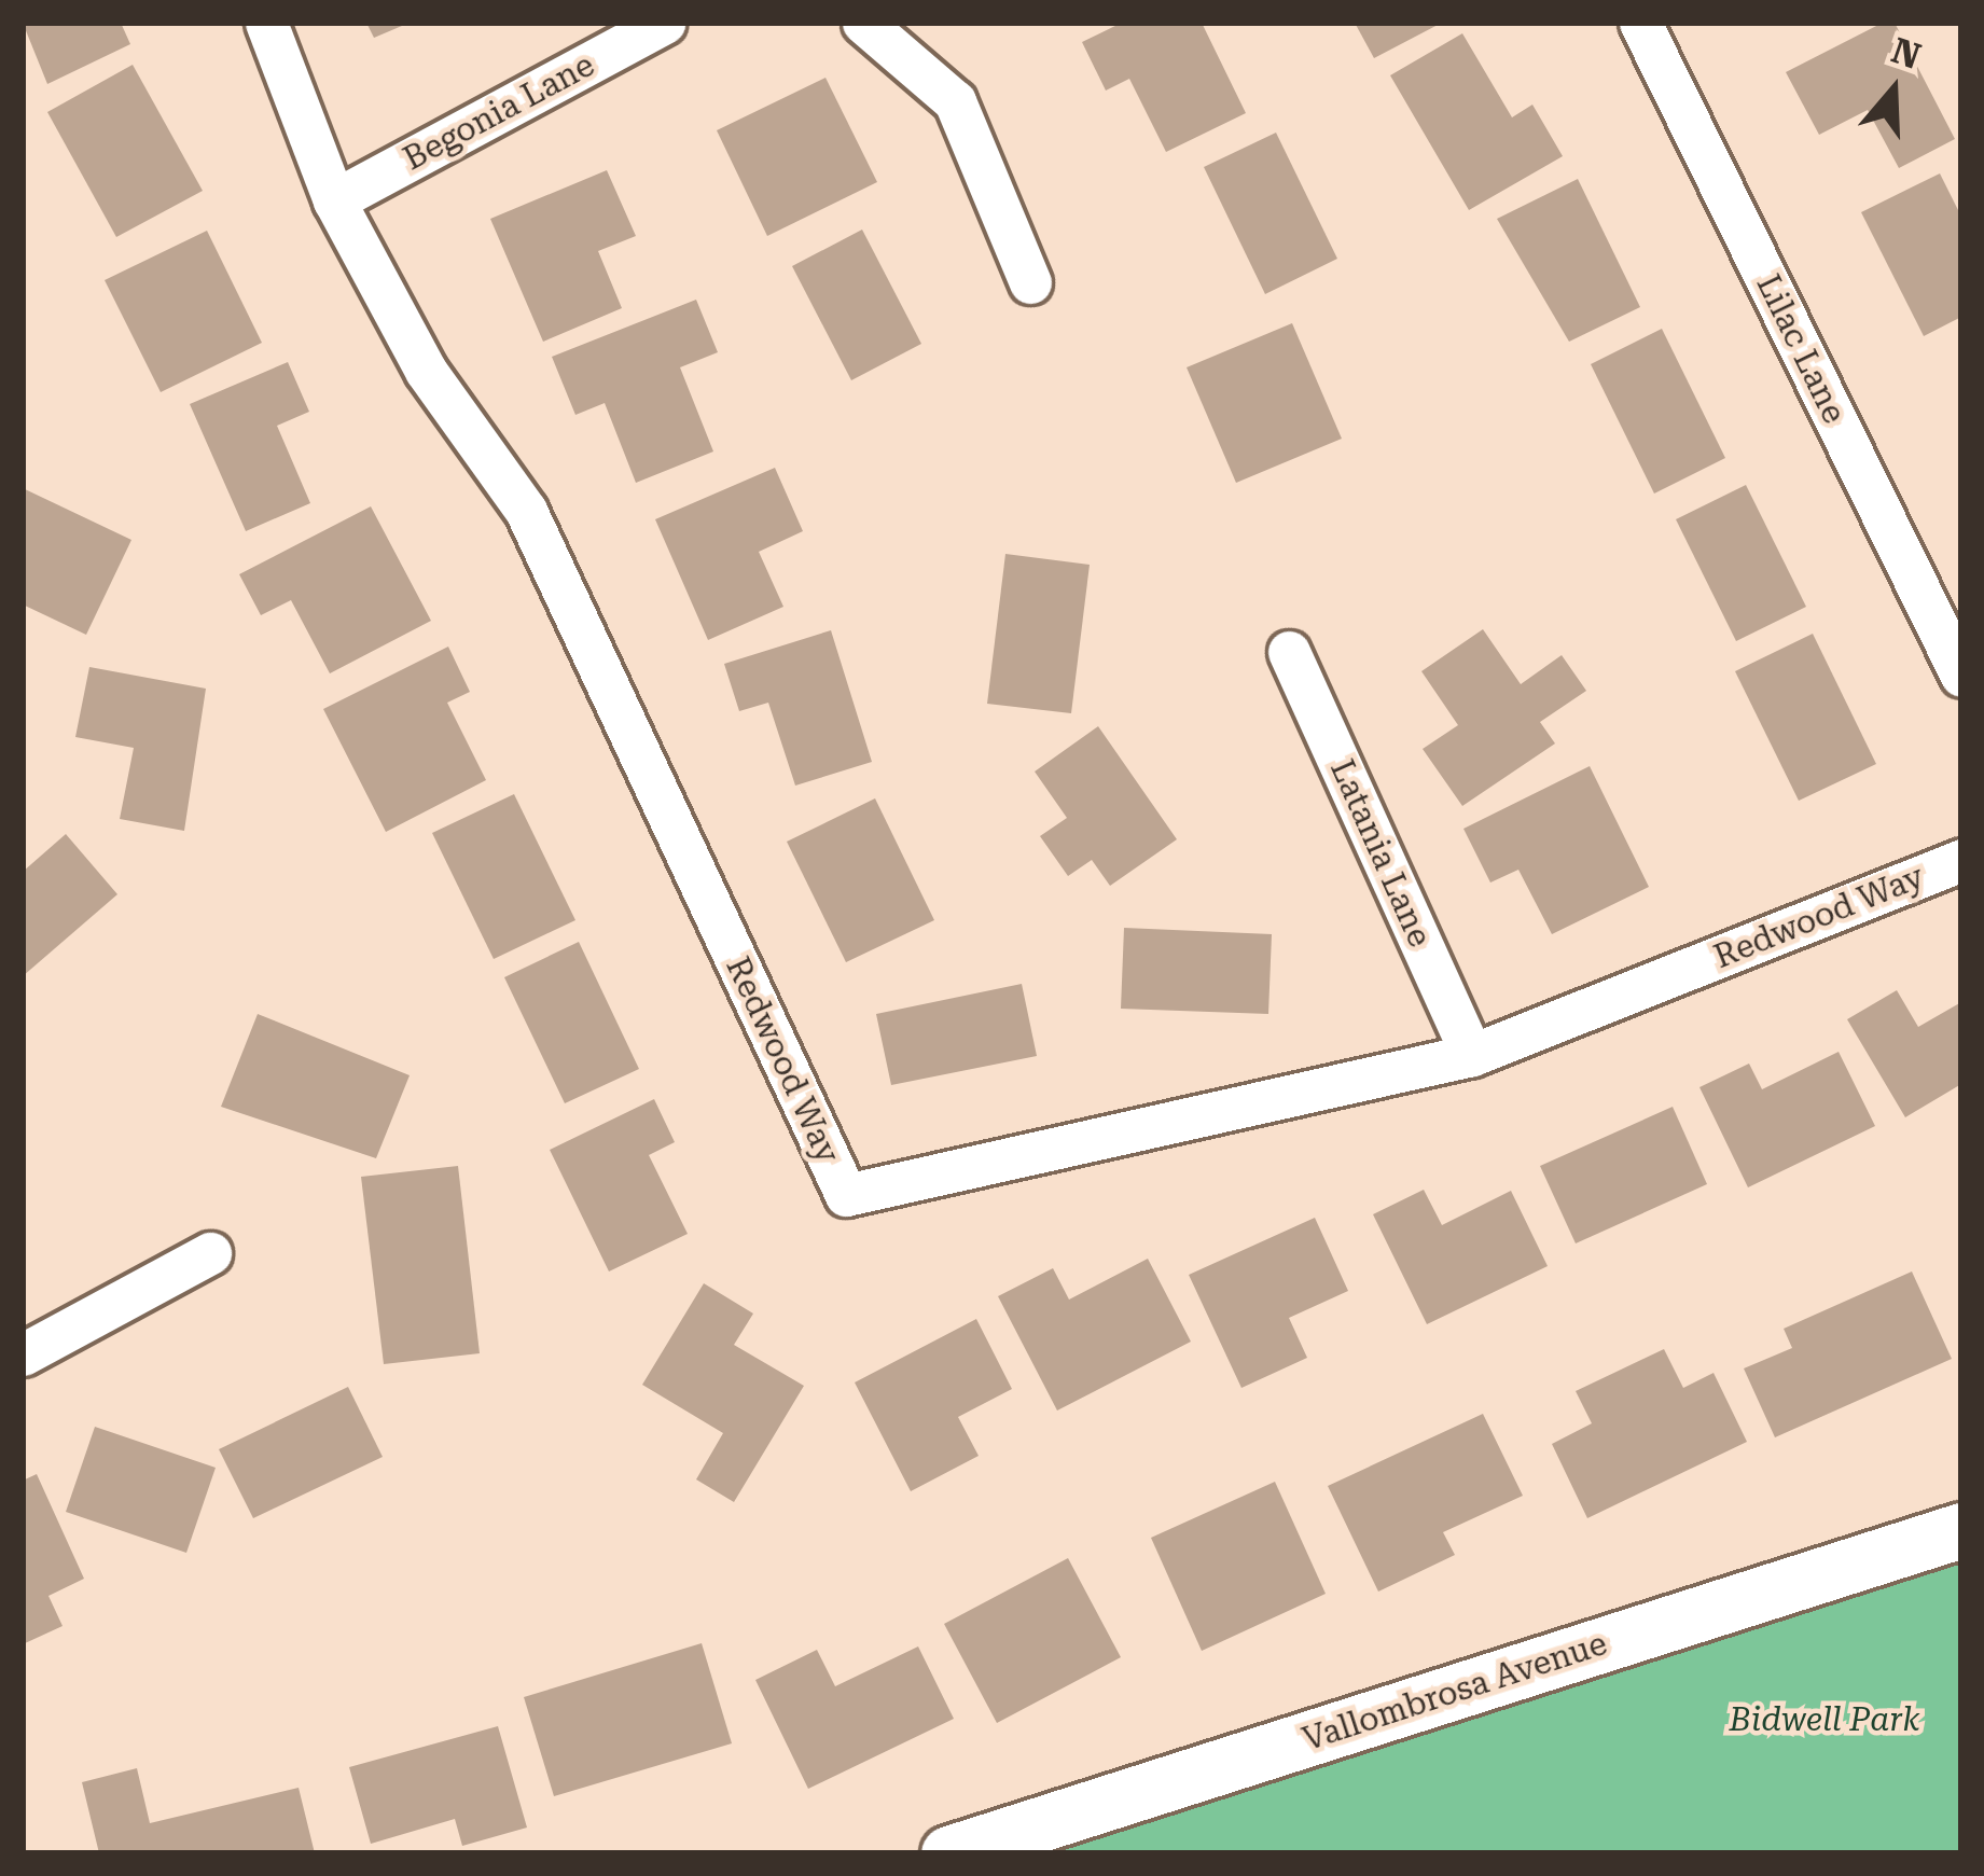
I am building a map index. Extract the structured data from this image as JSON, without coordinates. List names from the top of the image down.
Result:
{
  "streets": {
    "street": [
      "Begonia Lane",
      "Lilac Lane",
      "Latania Lane",
      "Redwood Way",
      "Vallombrosa Avenue"
    ]
  },
  "crossings": [
    ["Begonia Lane", "Redwood Way"],
    ["Latania Lane", "Redwood Way"]
  ],
  "parks": ["Bidwell Park"],
  "north": "top"
}
